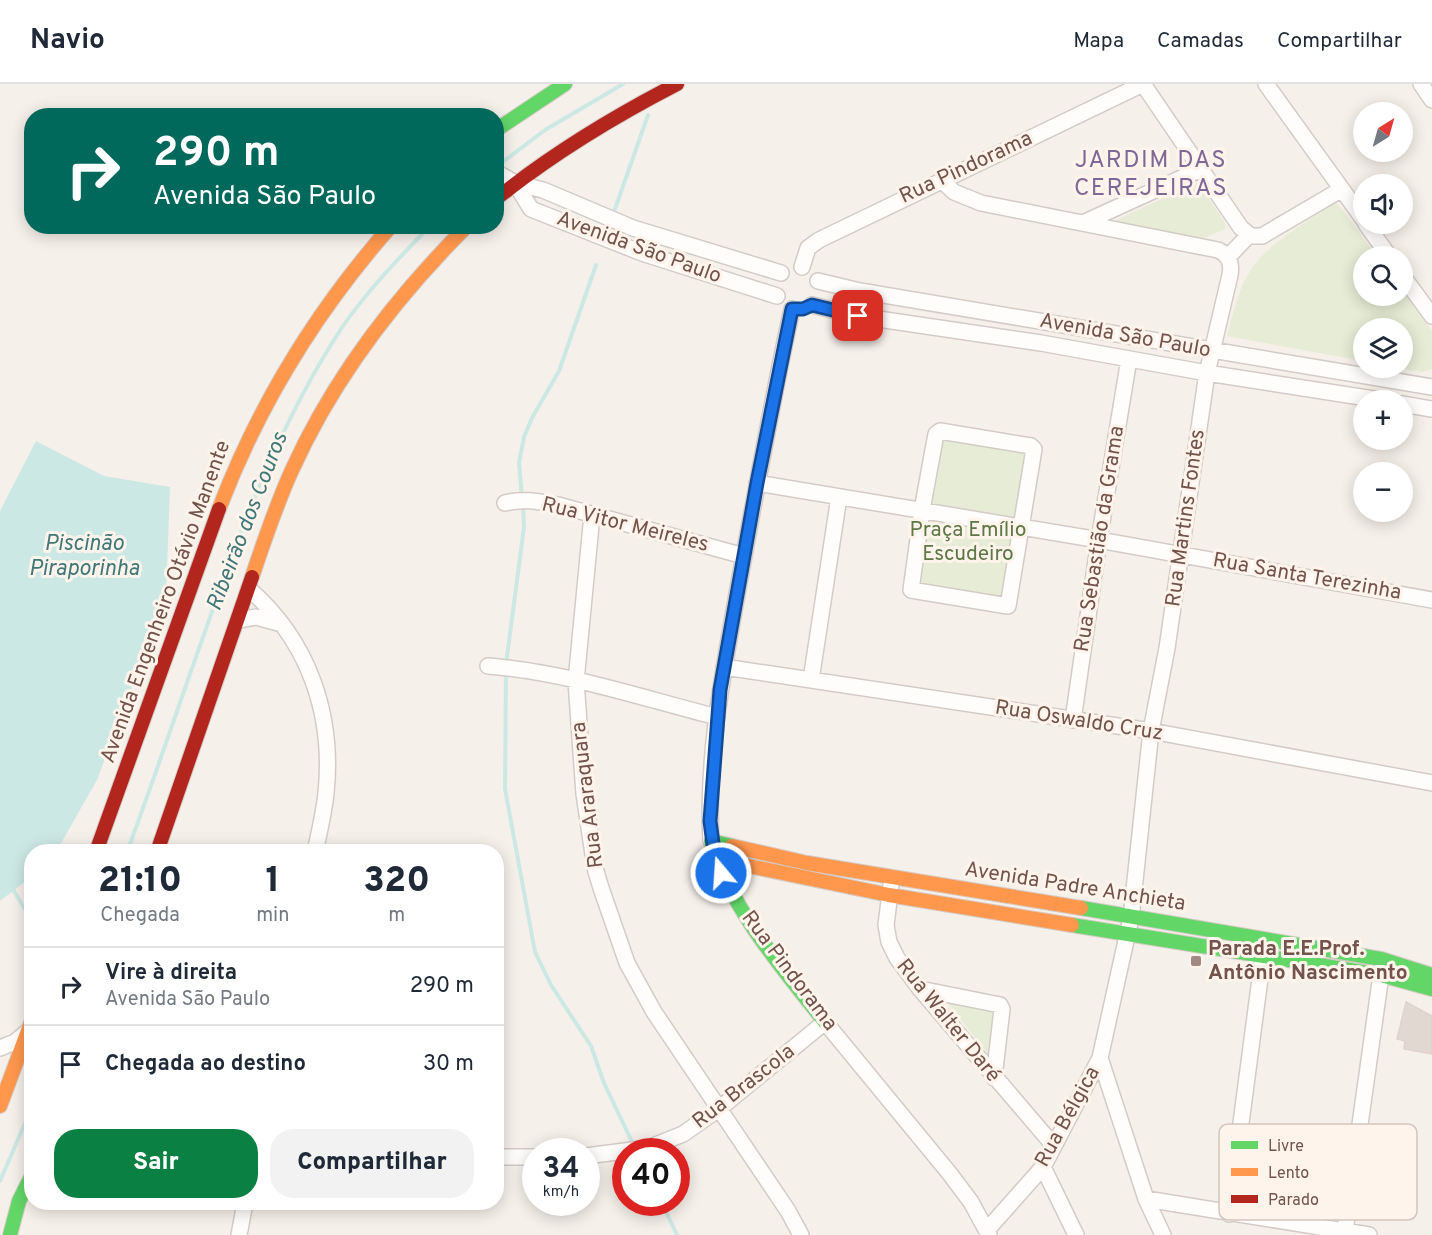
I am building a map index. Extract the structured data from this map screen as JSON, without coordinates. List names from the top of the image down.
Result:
{
  "streets": {
    "main road": ["Rua Pindorama", "Avenida Engenheiro Otávio Manente", "Avenida Padre Anchieta"],
    "street": [
      "Avenida São Paulo",
      "Rua Martins Fontes",
      "Rua Vitor Meireles",
      "Rua Sebastião da Grama",
      "Rua Santa Terezinha",
      "Rua Oswaldo Cruz",
      "Rua Araraquara",
      "Rua Walter Daré",
      "Rua Brascola",
      "Rua Bélgica"
    ]
  },
  "crossings": [
    ["Rua Pindorama", "Avenida São Paulo"],
    ["Rua Pindorama", "Rua Vitor Meireles"],
    ["Rua Pindorama", "Rua Santa Terezinha"],
    ["Rua Pindorama", "Rua Oswaldo Cruz"],
    ["Rua Pindorama", "Avenida Padre Anchieta"],
    ["Rua Pindorama", "Rua Brascola"],
    ["Rua Pindorama", "Rua Bélgica"],
    ["Avenida São Paulo", "Rua Martins Fontes"],
    ["Avenida São Paulo", "Rua Sebastião da Grama"],
    ["Rua Martins Fontes", "Rua Santa Terezinha"],
    ["Rua Martins Fontes", "Rua Oswaldo Cruz"],
    ["Rua Martins Fontes", "Avenida Padre Anchieta"],
    ["Rua Vitor Meireles", "Rua Araraquara"],
    ["Rua Sebastião da Grama", "Rua Santa Terezinha"],
    ["Rua Sebastião da Grama", "Rua Oswaldo Cruz"],
    ["Rua Araraquara", "Rua Brascola"],
    ["Avenida Padre Anchieta", "Rua Walter Daré"],
    ["Rua Walter Daré", "Rua Bélgica"]
  ],
  "districts": ["JARDIM DAS CEREJEIRAS"],
  "water": ["Ribeirão dos Couros", "Piscinão Piraporinha"],
  "parks": ["Praça Emílio Escudeiro"],
  "places": {
    "transit": ["Parada E.E.Prof. Antônio Nascimento"]
  },
  "legend": ["Livre", "Lento", "Parado"],
  "north": "top right",
  "page": {
    "header": "Navio",
    "nav": ["Mapa", "Camadas", "Compartilhar"],
    "map_buttons": ["+", "−"],
    "turn": ["290 m", "Avenida São Paulo"],
    "eta": [
      "21:10",
      "Chegada",
      "1",
      "min",
      "320",
      "m"
    ],
    "list": [
      {
        "name": "Vire à direita",
        "note": "Avenida São Paulo",
        "value": "290 m"
      },
      {
        "name": "Chegada ao destino",
        "value": "30 m"
      }
    ],
    "buttons": ["Sair", "Compartilhar"],
    "speed": "34 km/h",
    "limit": "40"
  }
}
